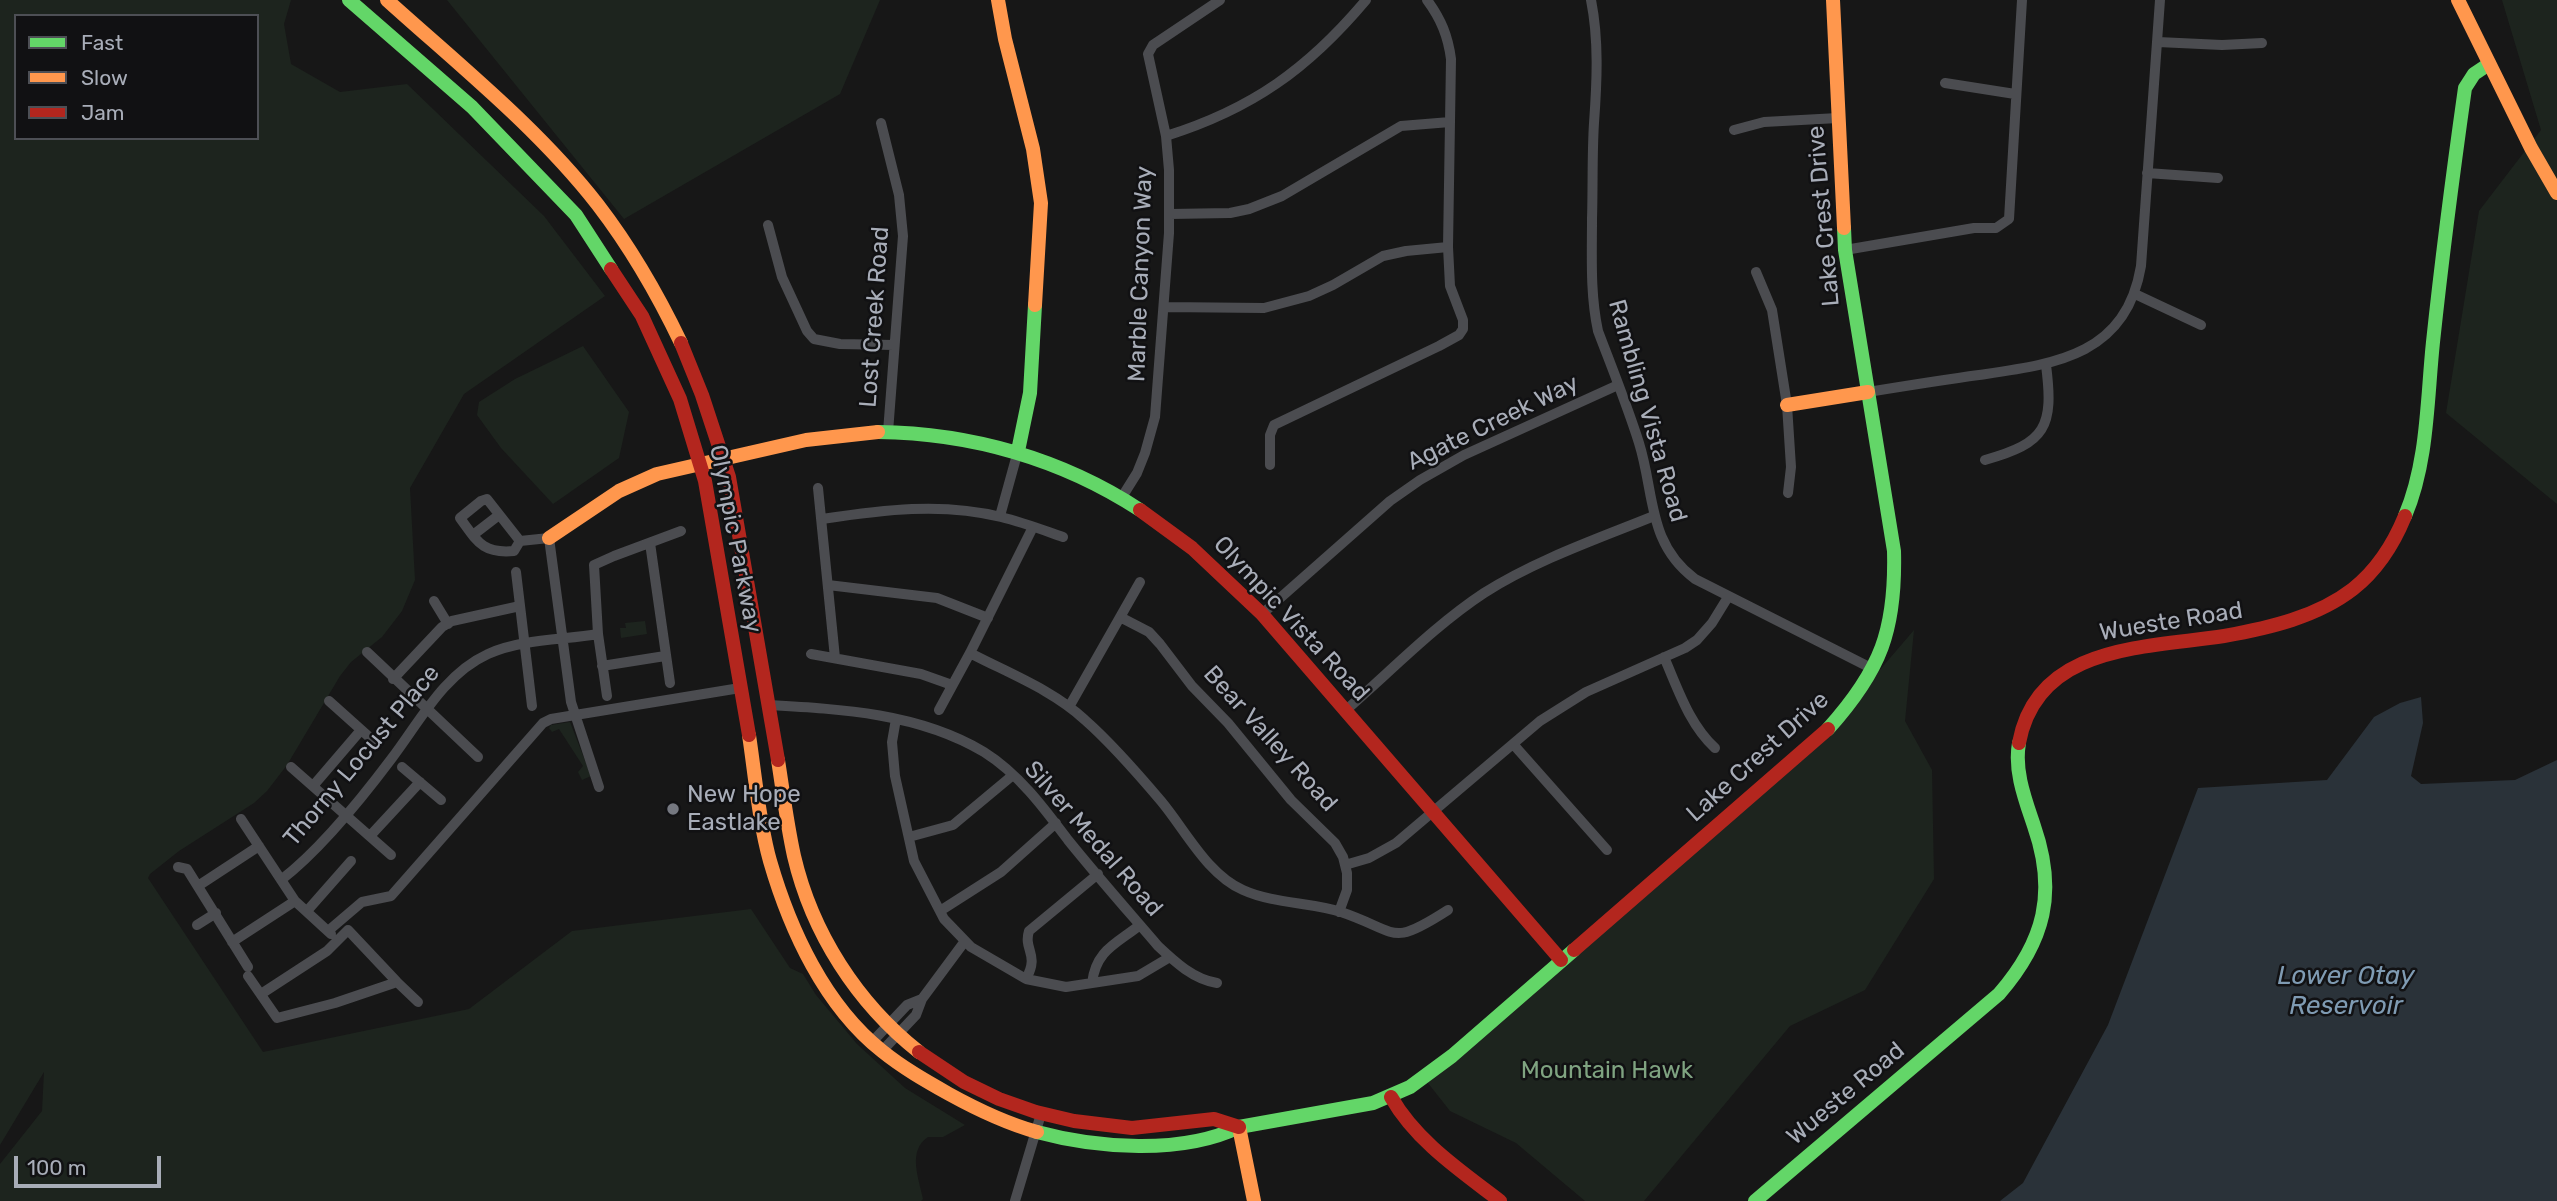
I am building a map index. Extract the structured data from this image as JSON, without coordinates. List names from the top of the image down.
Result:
{
  "streets": {
    "main road": [
      "Lake Crest Drive",
      "Olympic Parkway",
      "Olympic Vista Road",
      "Wueste Road"
    ],
    "street": [
      "Marble Canyon Way",
      "Lost Creek Road",
      "Rambling Vista Road",
      "Agate Creek Way",
      "Bear Valley Road",
      "Thorny Locust Place",
      "Silver Medal Road"
    ]
  },
  "crossings": [
    ["Lake Crest Drive", "Rambling Vista Road"],
    ["Lake Crest Drive", "Olympic Parkway"],
    ["Lake Crest Drive", "Olympic Vista Road"],
    ["Marble Canyon Way", "Olympic Vista Road"],
    ["Lost Creek Road", "Olympic Vista Road"],
    ["Rambling Vista Road", "Agate Creek Way"],
    ["Agate Creek Way", "Olympic Vista Road"],
    ["Olympic Parkway", "Olympic Vista Road"],
    ["Olympic Parkway", "Silver Medal Road"]
  ],
  "water": ["Lower Otay Reservoir"],
  "parks": ["Mountain Hawk"],
  "places": ["New Hope Eastlake"],
  "legend": ["Fast", "Slow", "Jam"],
  "scale_bar": "100 m"
}
